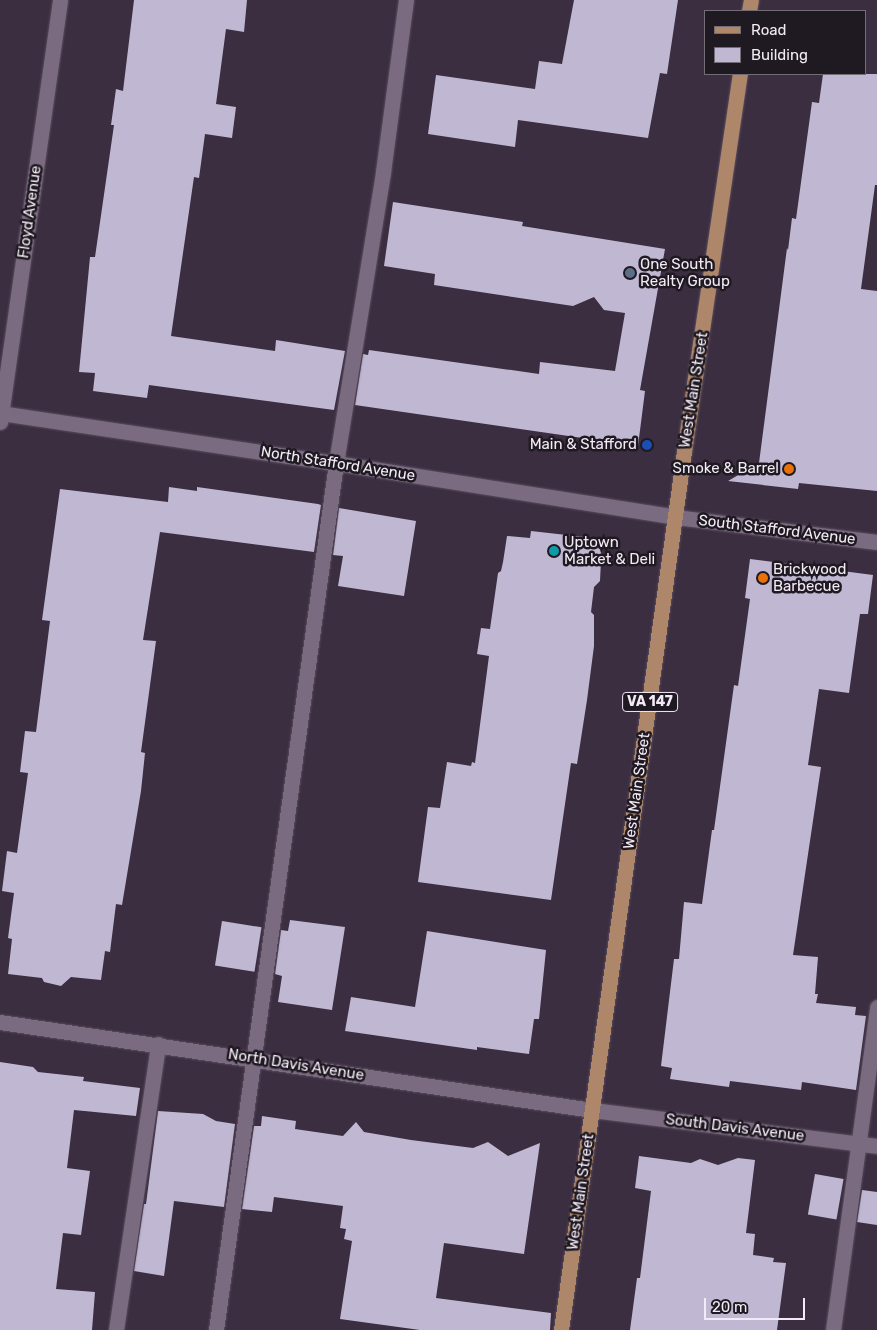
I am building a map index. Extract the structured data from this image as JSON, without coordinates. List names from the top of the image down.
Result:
{
  "streets": {
    "main road": ["West Main Street", "VA 147"],
    "street": [
      "Floyd Avenue",
      "North Stafford Avenue",
      "South Stafford Avenue",
      "North Davis Avenue",
      "South Davis Avenue"
    ]
  },
  "crossings": [
    ["Floyd Avenue", "North Stafford Avenue"],
    ["West Main Street", "North Stafford Avenue"],
    ["West Main Street", "South Stafford Avenue"],
    ["West Main Street", "North Davis Avenue"],
    ["West Main Street", "South Davis Avenue"],
    ["North Stafford Avenue", "South Stafford Avenue"],
    ["North Davis Avenue", "South Davis Avenue"]
  ],
  "places": [
    "One South Realty Group",
    "Main & Stafford",
    "Smoke & Barrel",
    "Uptown Market & Deli",
    "Brickwood Barbecue"
  ],
  "legend": ["Road", "Building"],
  "scale_bar": "20 m"
}
